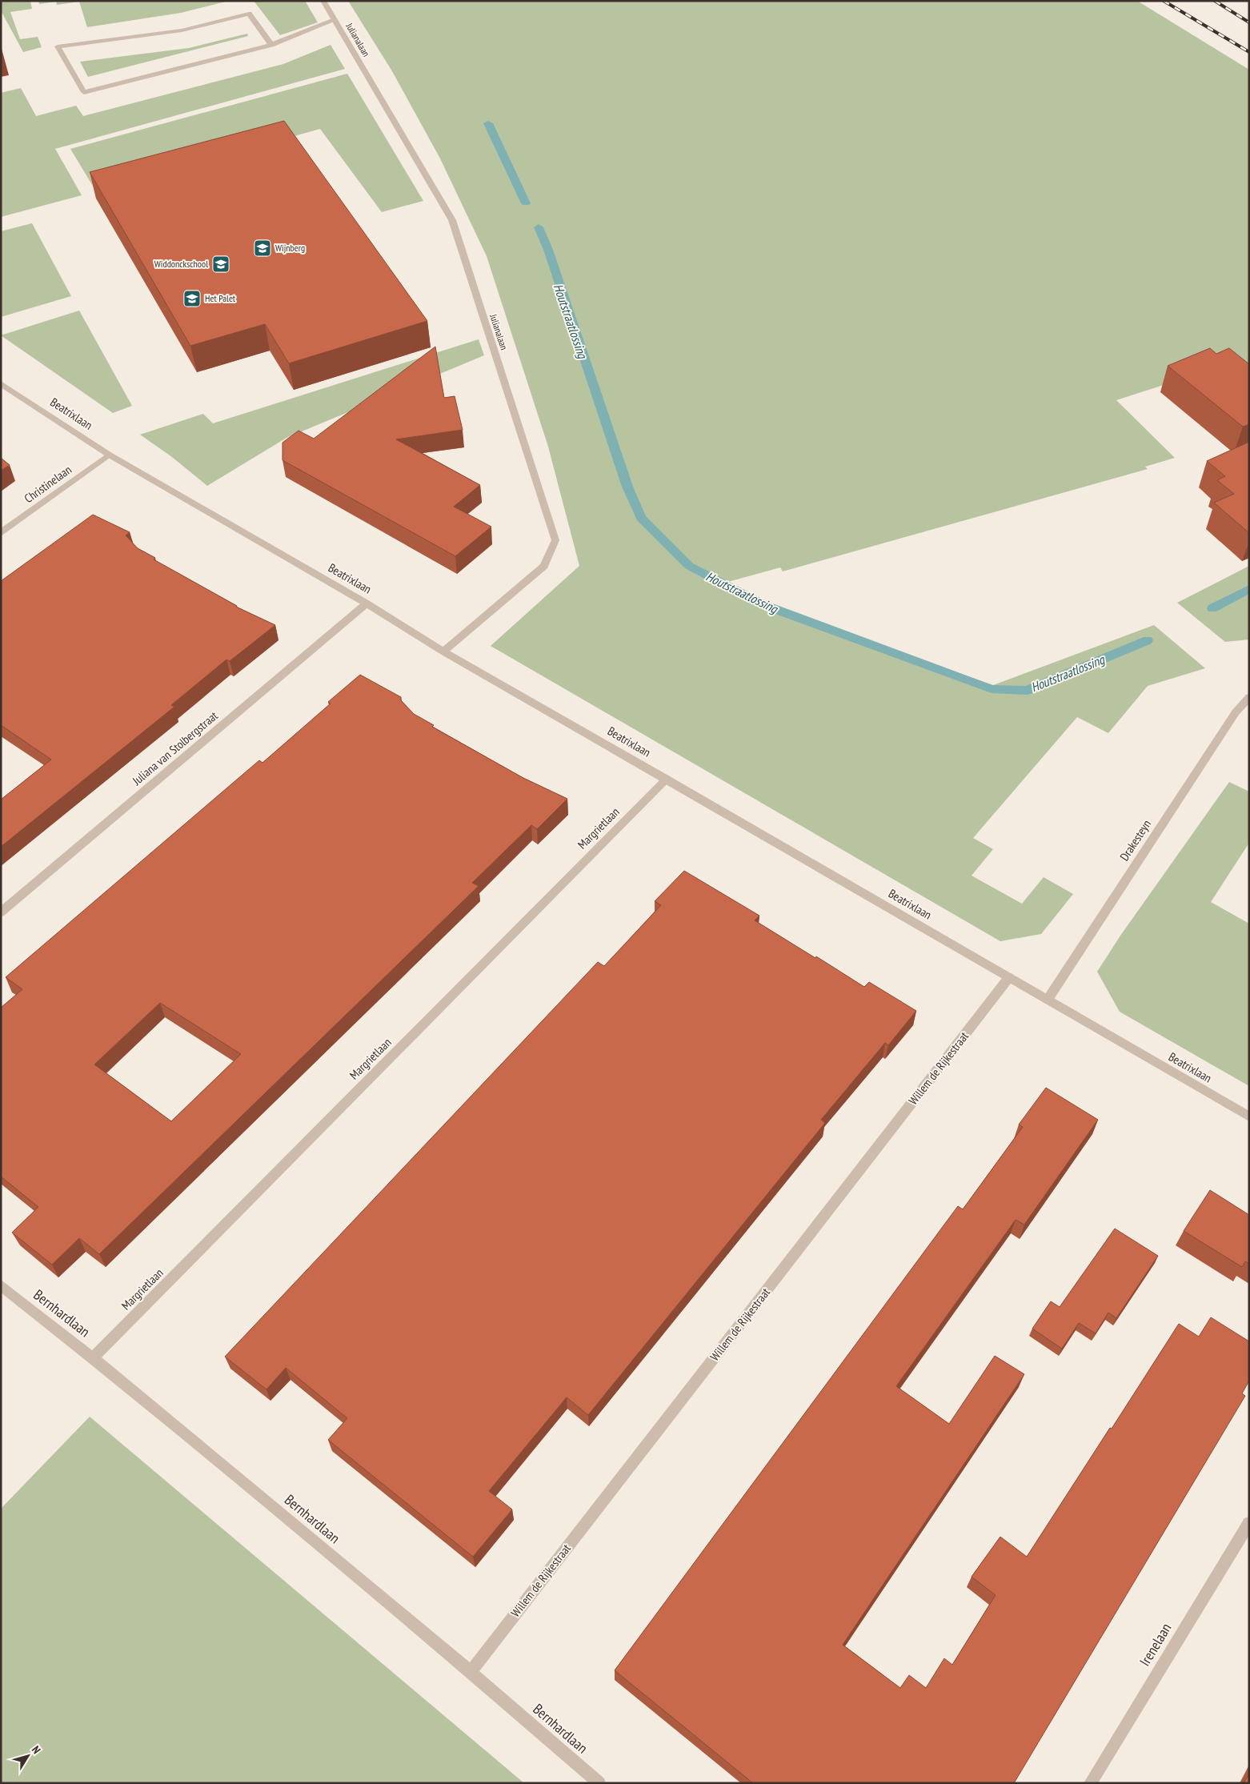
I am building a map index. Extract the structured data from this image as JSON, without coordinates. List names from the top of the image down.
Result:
{
  "streets": {
    "street": [
      "Julianalaan",
      "Beatrixlaan",
      "Christinelaan",
      "Juliana van Stolbergstraat",
      "Margrietlaan",
      "Drakesteyn",
      "Willem de Rijkestraat",
      "Bernhardlaan",
      "Irenelaan"
    ]
  },
  "crossings": [
    ["Julianalaan", "Beatrixlaan"],
    ["Beatrixlaan", "Christinelaan"],
    ["Beatrixlaan", "Juliana van Stolbergstraat"],
    ["Beatrixlaan", "Margrietlaan"],
    ["Beatrixlaan", "Drakesteyn"],
    ["Beatrixlaan", "Willem de Rijkestraat"],
    ["Margrietlaan", "Bernhardlaan"],
    ["Willem de Rijkestraat", "Bernhardlaan"]
  ],
  "water": ["Houtstraatlossing"],
  "places": {
    "school or university": ["Wijnberg", "Widdonckschool", "Het Palet"]
  },
  "north": "top right"
}
